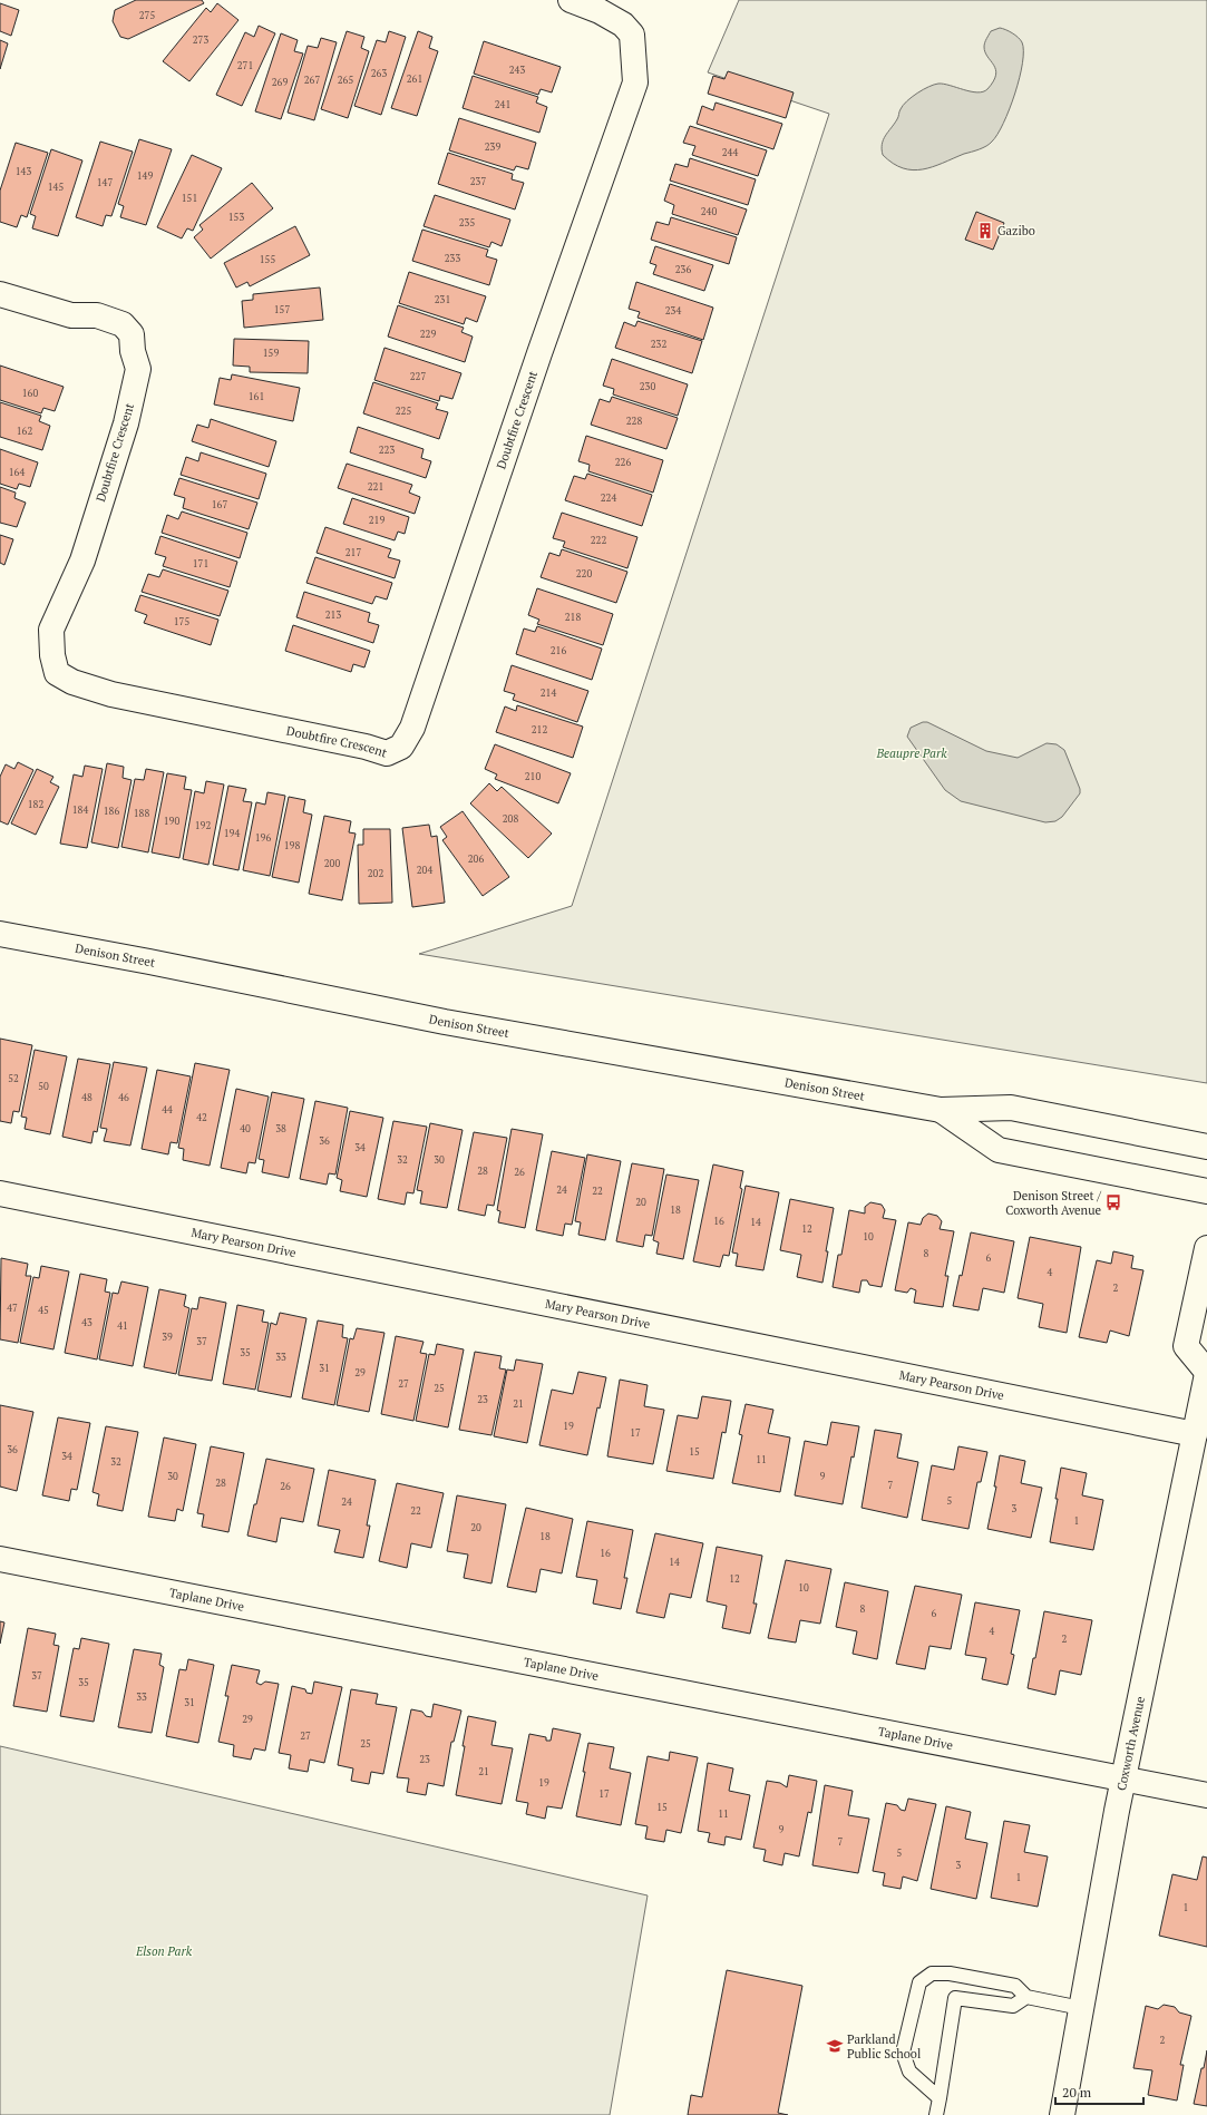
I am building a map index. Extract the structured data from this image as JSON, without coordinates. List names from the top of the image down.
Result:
{
  "streets": {
    "street": [
      "Doubtfire Crescent",
      "Denison Street",
      "Mary Pearson Drive",
      "Taplane Drive",
      "Coxworth Avenue"
    ]
  },
  "crossings": [
    ["Mary Pearson Drive", "Coxworth Avenue"],
    ["Taplane Drive", "Coxworth Avenue"]
  ],
  "parks": ["Beaupre Park", "Elson Park"],
  "places": {
    "building": ["Gazibo"],
    "bus stop": ["Denison Street / Coxworth Avenue"],
    "school or university": ["Parkland Public School"]
  },
  "house_numbers": [
    "275",
    "273",
    "271",
    "243",
    "263",
    "261",
    "267",
    "265",
    "269",
    "241",
    "239",
    "244",
    "143",
    "149",
    "237",
    "147",
    "145",
    "151",
    "240",
    "153",
    "235",
    "233",
    "155",
    "236",
    "231",
    "157",
    "234",
    "229",
    "232",
    "159",
    "227",
    "230",
    "160",
    "161",
    "225",
    "228",
    "162",
    "223",
    "226",
    "164",
    "221",
    "224",
    "167",
    "219",
    "222",
    "217",
    "171",
    "220",
    "213",
    "218",
    "175",
    "216",
    "214",
    "212",
    "210",
    "182",
    "184",
    "186",
    "188",
    "208",
    "190",
    "192",
    "194",
    "196",
    "198",
    "206",
    "200",
    "204",
    "202",
    "52",
    "50",
    "48",
    "46",
    "44",
    "42",
    "40",
    "38",
    "36",
    "34",
    "32",
    "30",
    "28",
    "26",
    "24",
    "22",
    "20",
    "18",
    "16",
    "14",
    "12",
    "10",
    "8",
    "6",
    "4",
    "2",
    "47",
    "45",
    "43",
    "41",
    "39",
    "37",
    "35",
    "33",
    "31",
    "29",
    "27",
    "25",
    "23",
    "21",
    "19",
    "17",
    "36",
    "15",
    "34",
    "11",
    "32",
    "30",
    "9",
    "28",
    "7",
    "26",
    "5",
    "24",
    "3",
    "22",
    "1",
    "20",
    "18",
    "16",
    "14",
    "12",
    "10",
    "8",
    "6",
    "4",
    "2",
    "37",
    "35",
    "33",
    "31",
    "29",
    "27",
    "25",
    "23",
    "21",
    "19",
    "17",
    "15",
    "11",
    "9",
    "7",
    "5",
    "3",
    "1",
    "1",
    "2"
  ],
  "scale_bar": "20 m"
}
